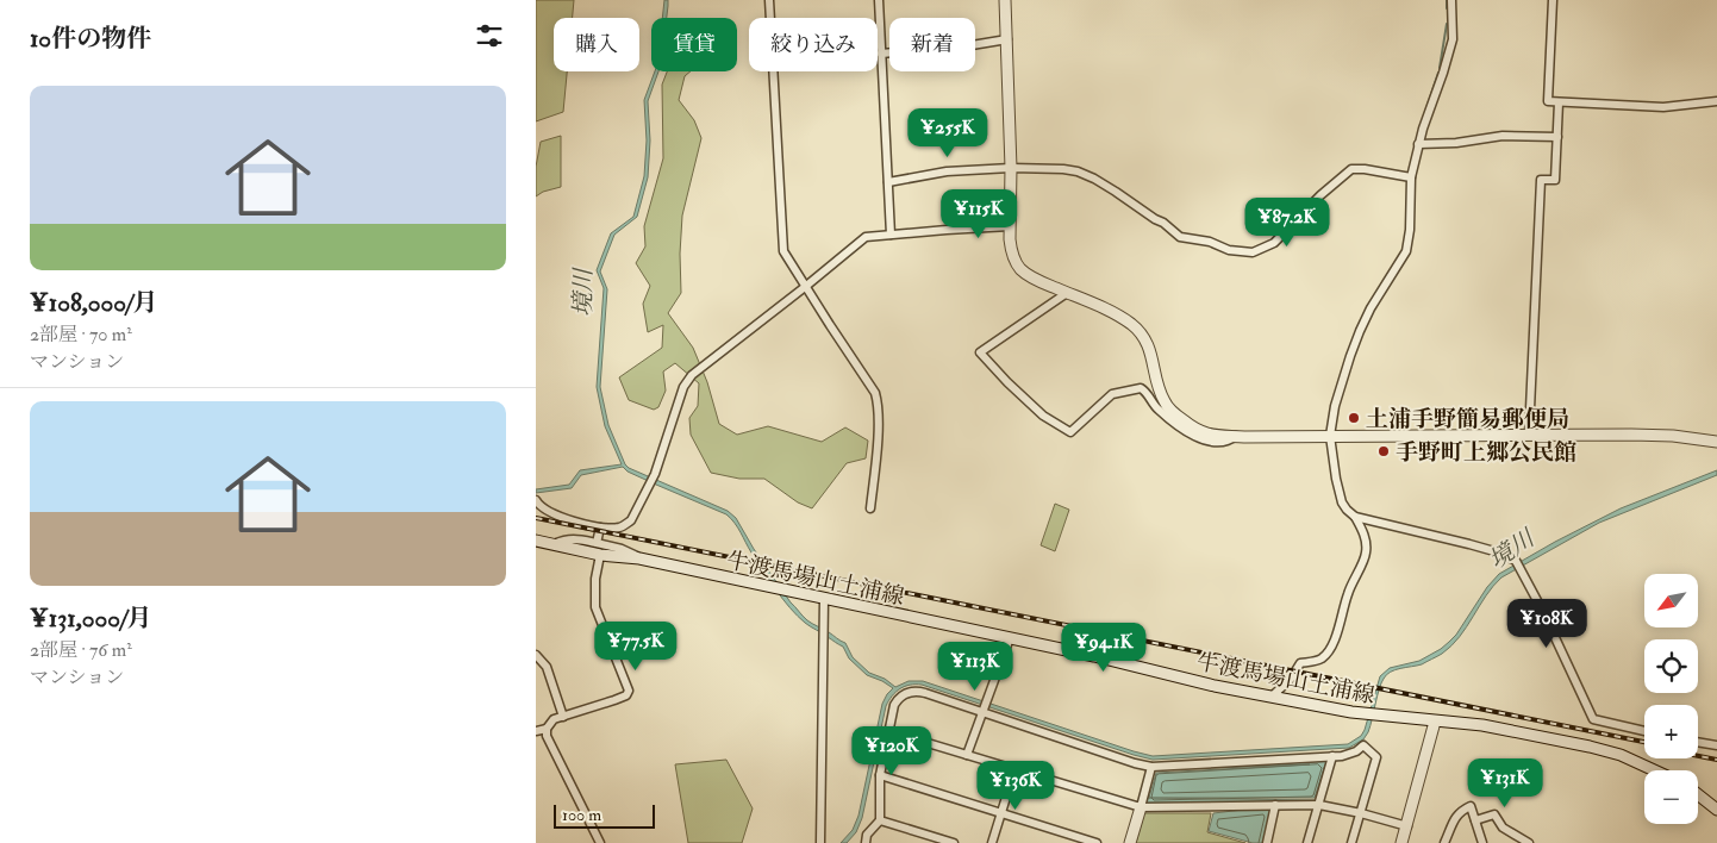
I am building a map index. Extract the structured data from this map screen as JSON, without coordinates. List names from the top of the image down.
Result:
{
  "streets": {
    "street": ["牛渡馬場山土浦線"]
  },
  "water": ["境川"],
  "places": ["土浦手野簡易郵便局", "手野町上郷公民館"],
  "scale_bar": "100 m",
  "north": "bottom left",
  "page": {
    "heading": "10件の物件",
    "chip": [
      "購入",
      "賃貸",
      "絞り込み",
      "新着"
    ],
    "list": [
      {
        "name": "¥108,000/月",
        "note": "2部屋 · 70 m² · マンション"
      },
      {
        "name": "¥131,000/月",
        "note": "2部屋 · 76 m² · マンション"
      }
    ],
    "price": [
      "¥255K",
      "¥115K",
      "¥87.2K",
      "¥108K",
      "¥77.5K",
      "¥94.1K",
      "¥113K",
      "¥120K",
      "¥131K",
      "¥136K"
    ],
    "map_buttons": ["+", "−"],
    "scale": "100 m"
  }
}
